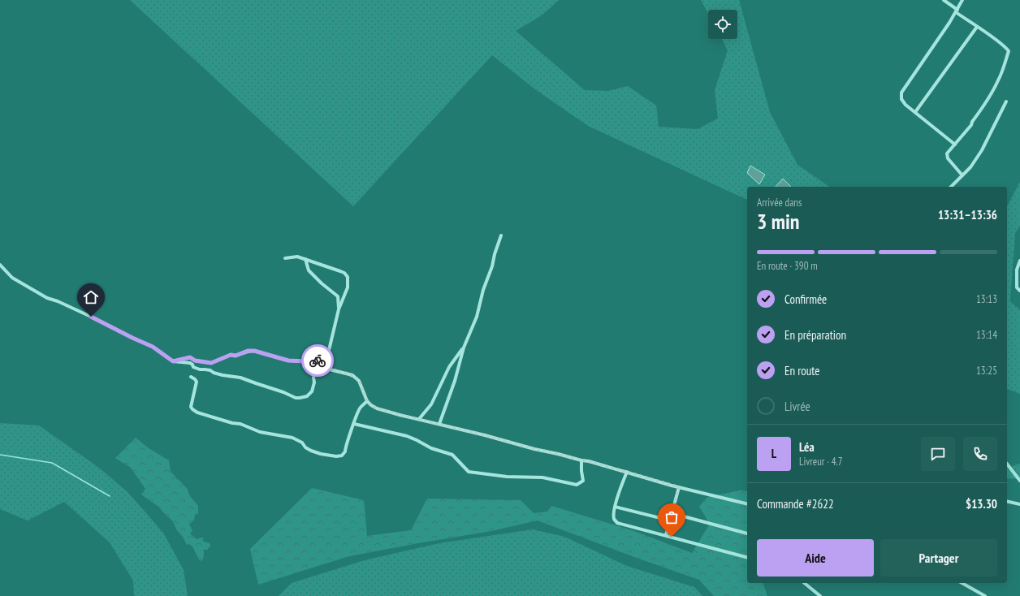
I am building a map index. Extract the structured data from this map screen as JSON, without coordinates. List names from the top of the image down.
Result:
{
  "page": {
    "heading": ["3 min", "Arrivée dans", "13:31–13:36"],
    "panel": [
      "Léa",
      "Livreur · 4.7",
      "Commande #2622",
      "$13.30"
    ],
    "bar": "En route · 390 m",
    "list": [
      ["Confirmée", "13:13"],
      ["En préparation", "13:14"],
      ["En route", "13:25"],
      "Livrée"
    ],
    "round": "L",
    "buttons": ["Aide", "Partager"]
  }
}
